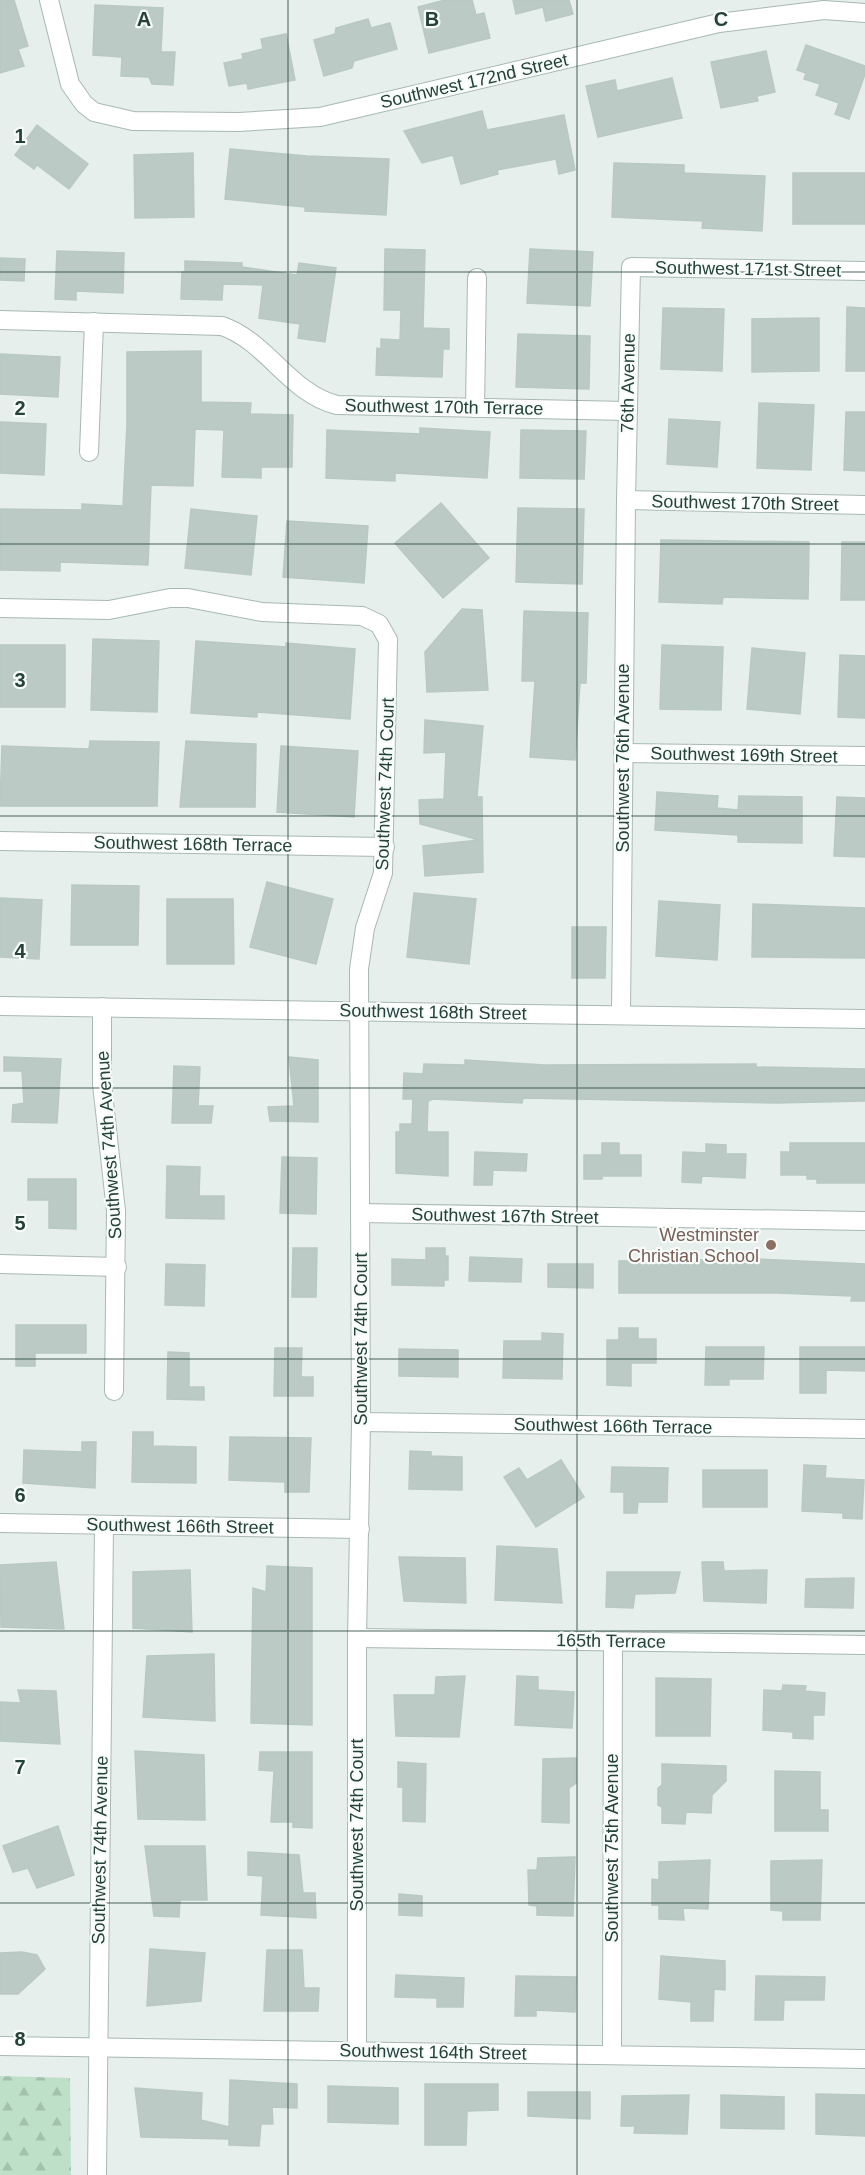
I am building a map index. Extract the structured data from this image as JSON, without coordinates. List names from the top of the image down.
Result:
{
  "streets": {
    "street": [
      "Southwest 172nd Street",
      "Southwest 171st Street",
      "76th Avenue",
      "Southwest 170th Terrace",
      "Southwest 170th Street",
      "Southwest 169th Street",
      "Southwest 76th Avenue",
      "Southwest 74th Court",
      "Southwest 168th Terrace",
      "Southwest 168th Street",
      "Southwest 74th Avenue",
      "Southwest 167th Street",
      "Southwest 166th Terrace",
      "Southwest 166th Street",
      "165th Terrace",
      "Southwest 75th Avenue",
      "Southwest 164th Street"
    ]
  },
  "crossings": [
    ["Southwest 171st Street", "76th Avenue"],
    ["76th Avenue", "Southwest 170th Terrace"],
    ["76th Avenue", "Southwest 170th Street"],
    ["76th Avenue", "Southwest 76th Avenue"],
    ["Southwest 170th Street", "Southwest 76th Avenue"],
    ["Southwest 169th Street", "Southwest 76th Avenue"],
    ["Southwest 76th Avenue", "Southwest 168th Street"],
    ["Southwest 74th Court", "Southwest 168th Terrace"],
    ["Southwest 74th Court", "Southwest 168th Street"],
    ["Southwest 74th Court", "Southwest 167th Street"],
    ["Southwest 74th Court", "Southwest 166th Terrace"],
    ["Southwest 74th Court", "Southwest 166th Street"],
    ["Southwest 74th Court", "165th Terrace"],
    ["Southwest 74th Court", "Southwest 164th Street"],
    ["Southwest 168th Street", "Southwest 74th Avenue"],
    ["Southwest 74th Avenue", "Southwest 166th Street"],
    ["Southwest 74th Avenue", "Southwest 164th Street"],
    ["165th Terrace", "Southwest 75th Avenue"],
    ["Southwest 75th Avenue", "Southwest 164th Street"]
  ],
  "places": ["Westminster Christian School"],
  "grid": {
    "columns": ["A", "B", "C"],
    "rows": [
      "1",
      "2",
      "3",
      "4",
      "5",
      "6",
      "7",
      "8"
    ]
  }
}
